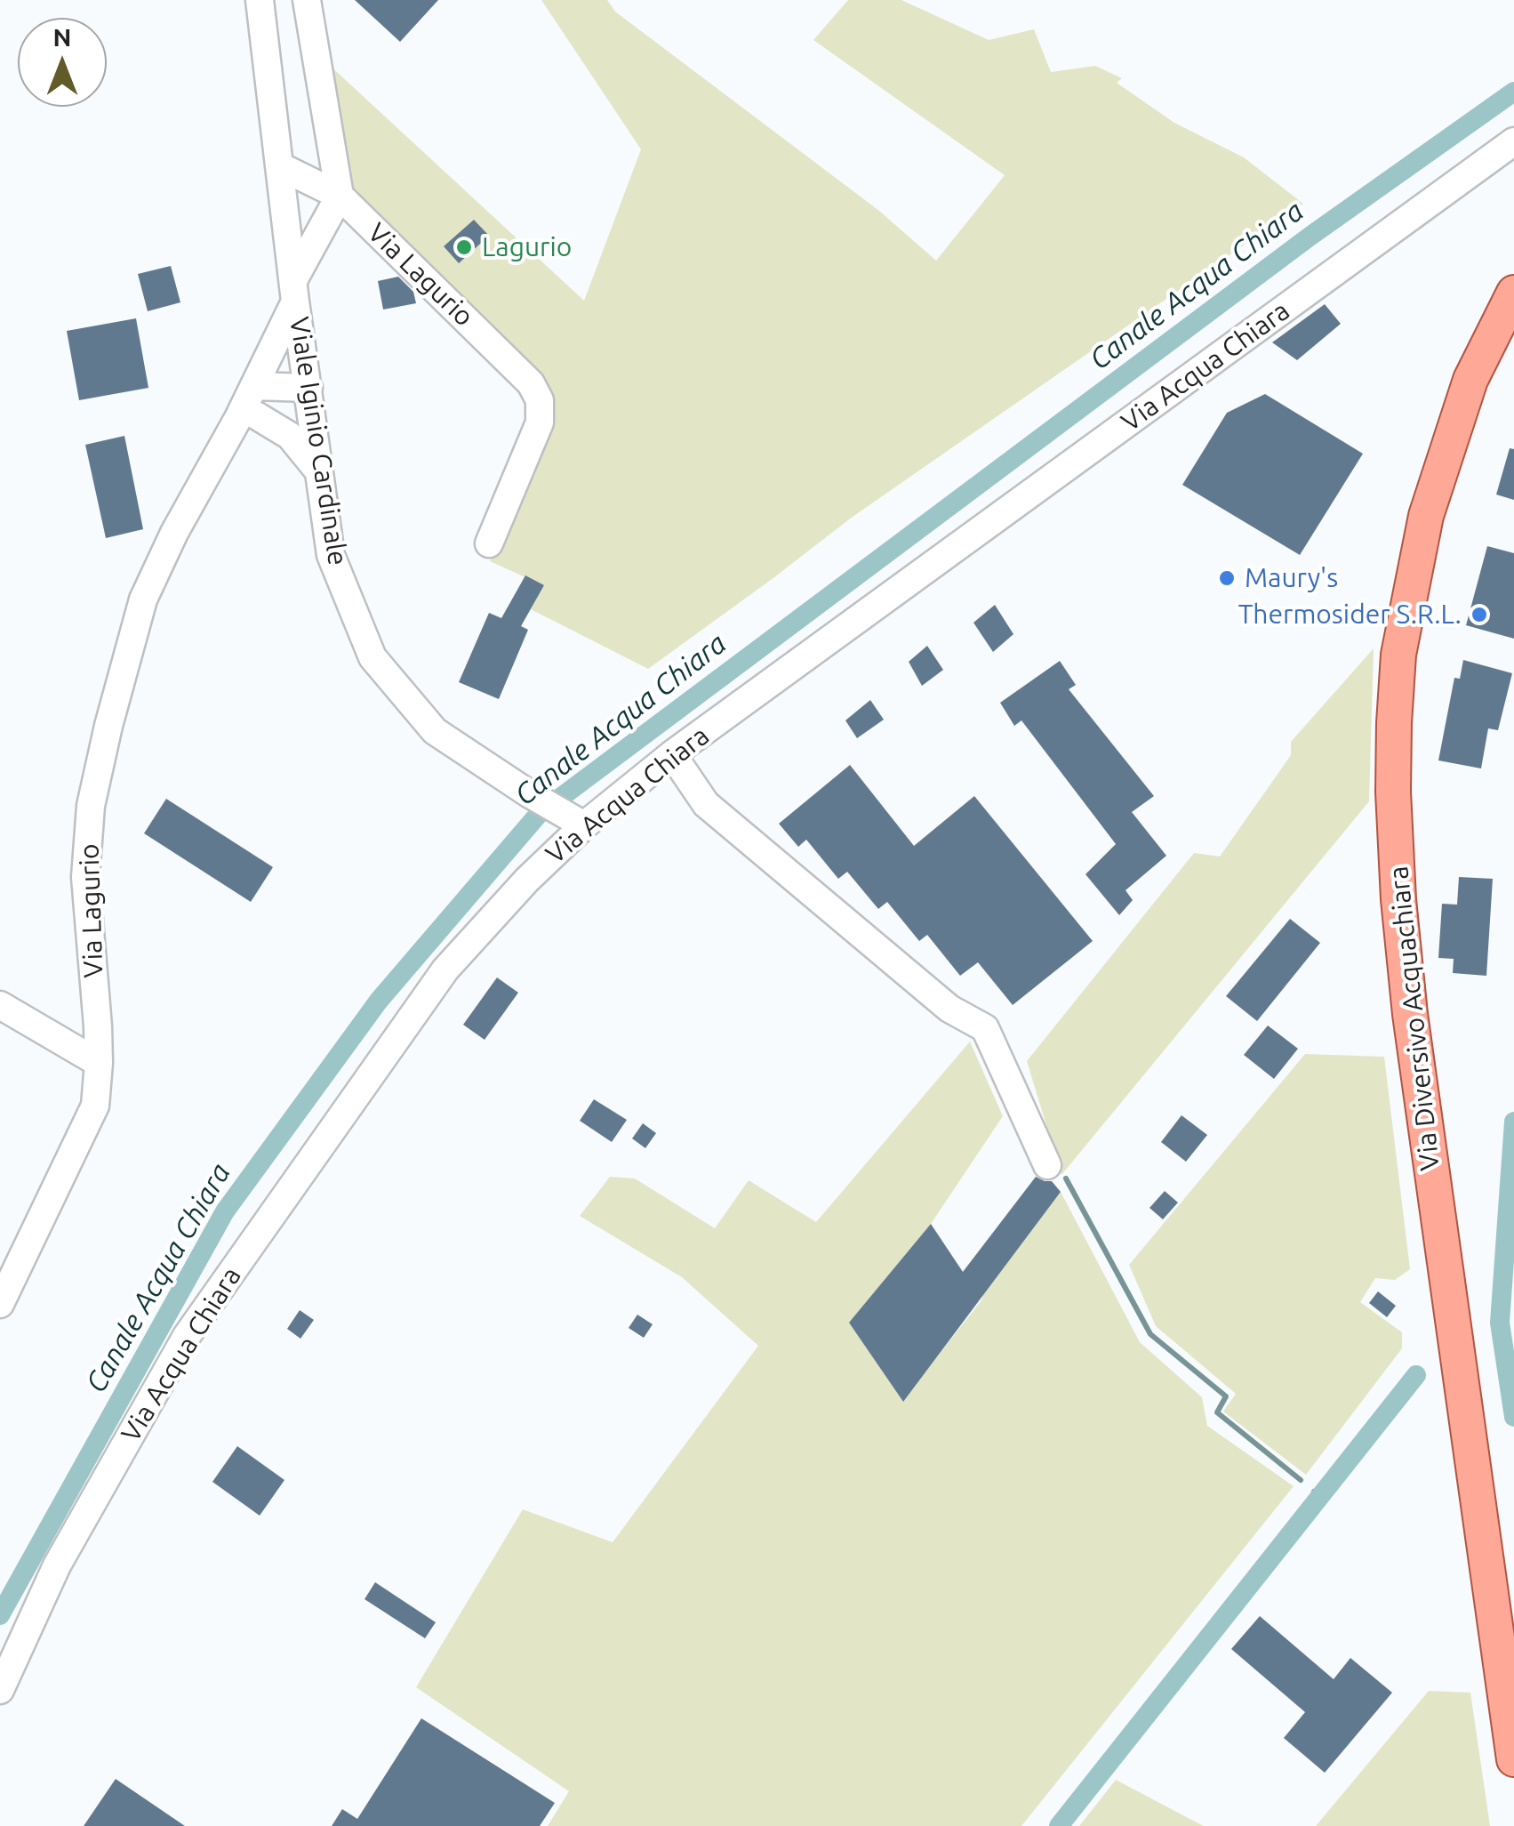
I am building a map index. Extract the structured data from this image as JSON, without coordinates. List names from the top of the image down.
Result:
{
  "streets": {
    "main road": ["Via Diversivo Acquachiara"],
    "street": ["Via Lagurio", "Via Acqua Chiara", "Viale Iginio Cardinale"]
  },
  "crossings": [
    ["Via Lagurio", "Viale Iginio Cardinale"],
    ["Via Acqua Chiara", "Viale Iginio Cardinale"]
  ],
  "water": ["Canale Acqua Chiara"],
  "places": ["Lagurio", "Maury's", "Thermosider S.R.L."],
  "north": "top"
}
